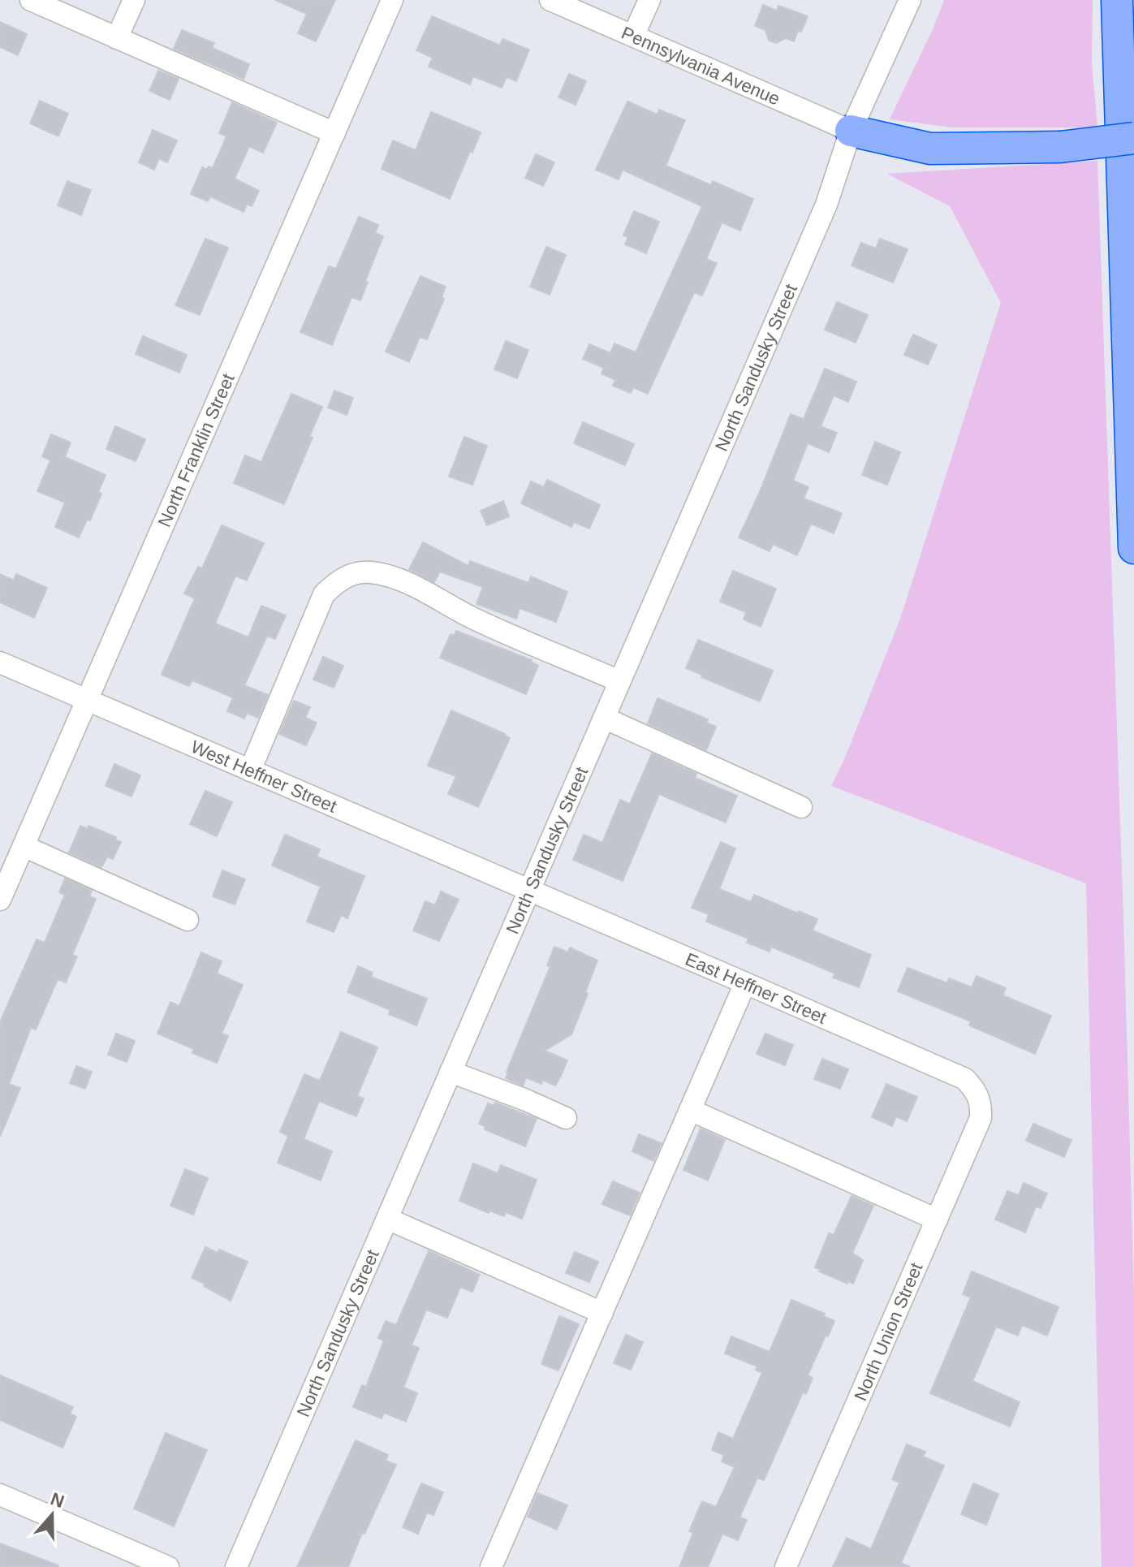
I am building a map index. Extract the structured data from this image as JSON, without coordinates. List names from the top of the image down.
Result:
{
  "streets": {
    "street": [
      "Pennsylvania Avenue",
      "North Sandusky Street",
      "North Franklin Street",
      "West Heffner Street",
      "East Heffner Street",
      "North Union Street"
    ]
  },
  "crossings": [
    ["Pennsylvania Avenue", "North Sandusky Street"],
    ["North Sandusky Street", "West Heffner Street"],
    ["North Sandusky Street", "East Heffner Street"],
    ["North Franklin Street", "West Heffner Street"],
    ["West Heffner Street", "East Heffner Street"],
    ["East Heffner Street", "North Union Street"]
  ],
  "north": "top"
}
